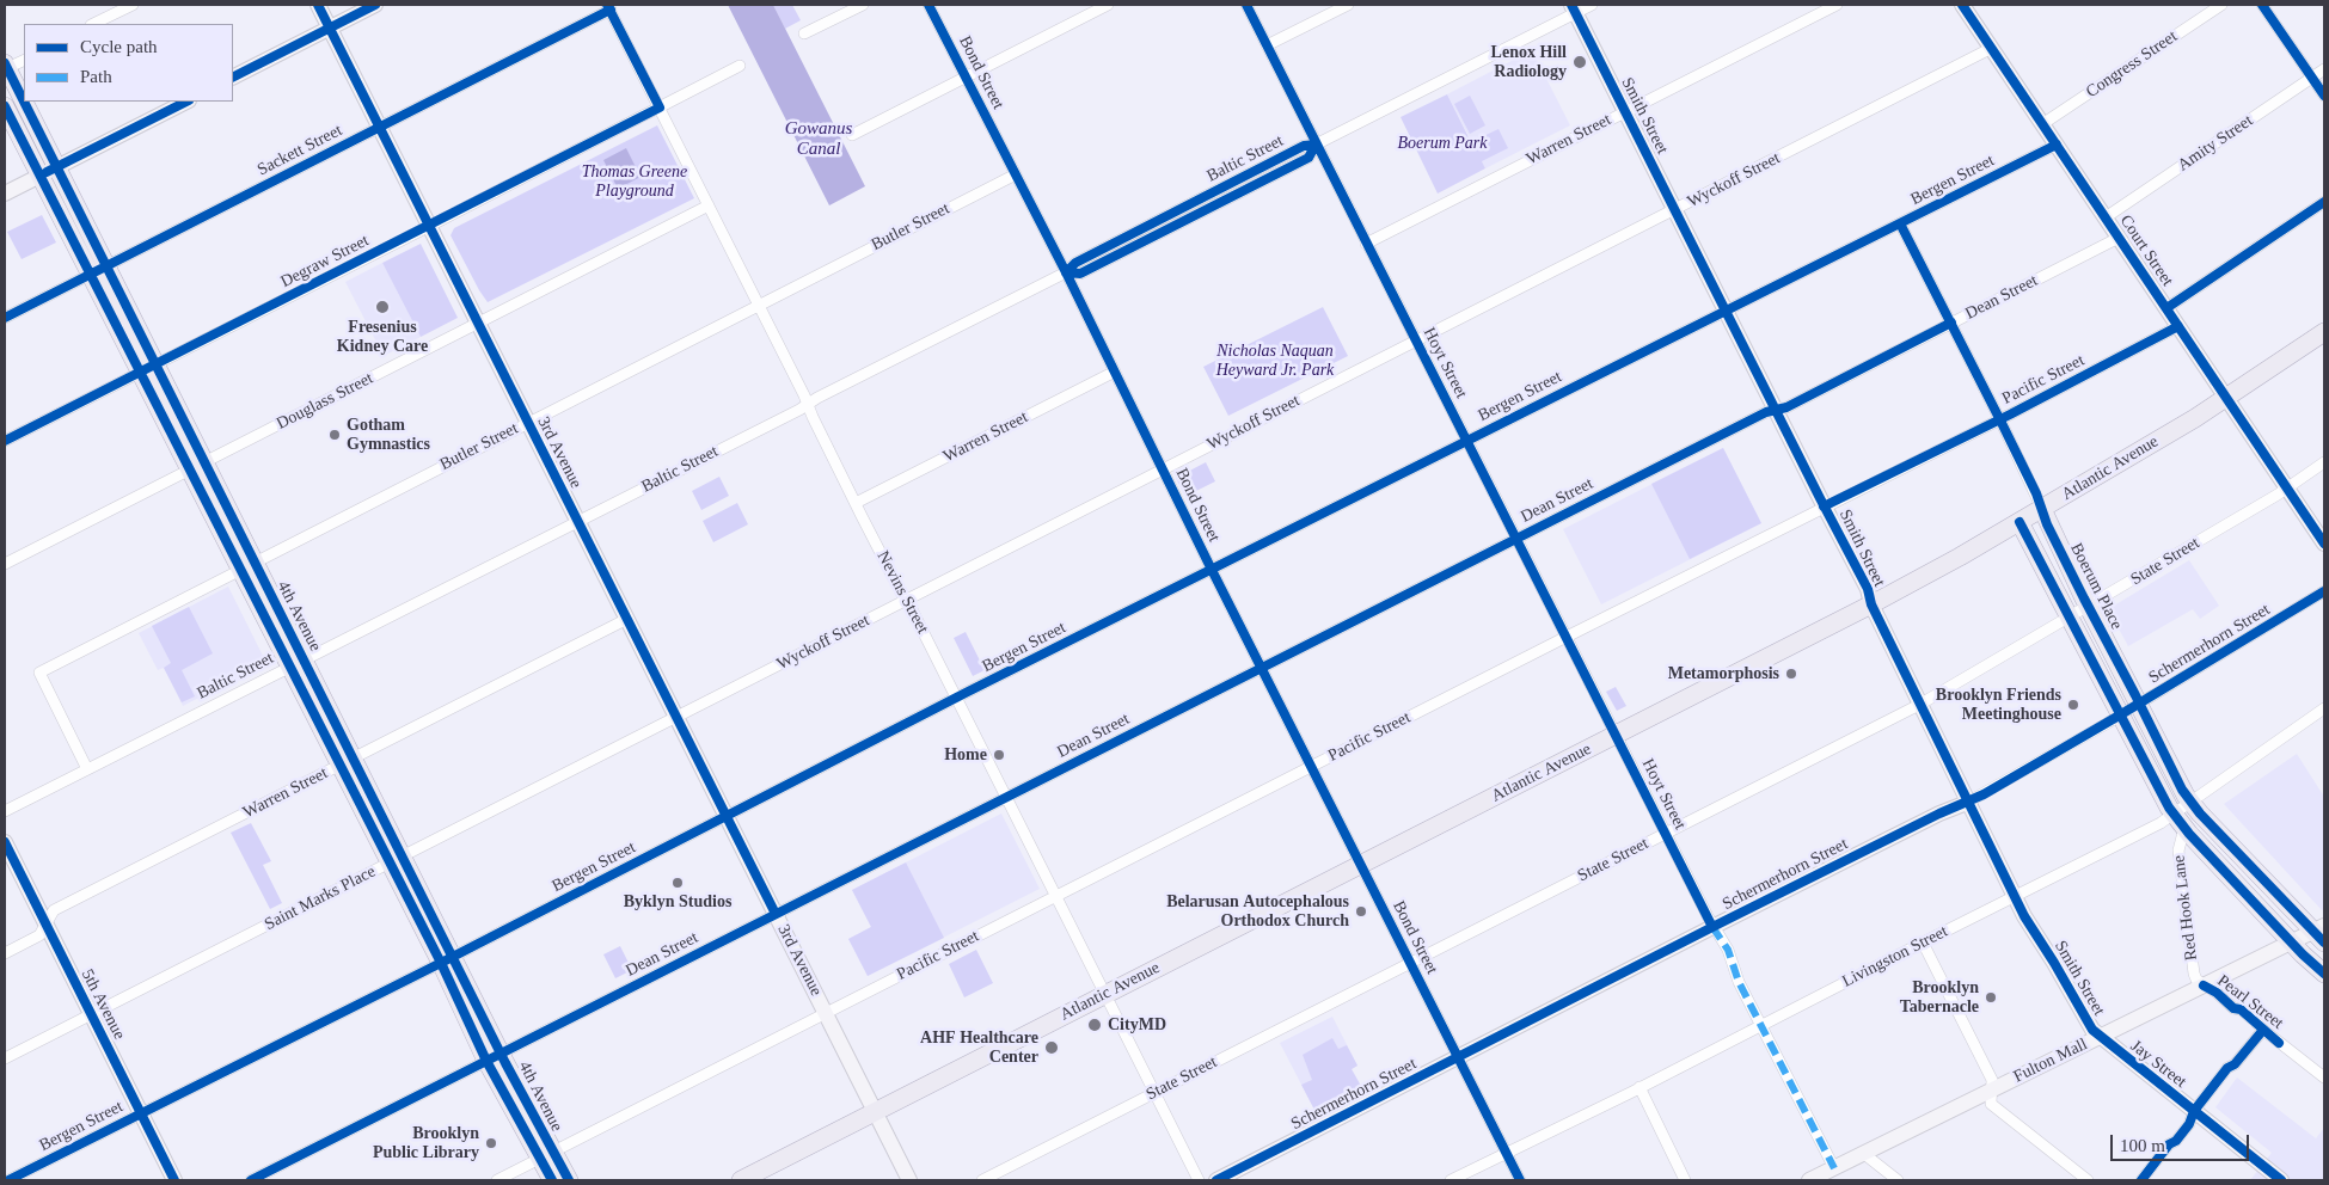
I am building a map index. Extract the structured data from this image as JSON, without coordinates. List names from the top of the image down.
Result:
{
  "streets": {
    "main road": [
      "Smith Street",
      "Court Street",
      "3rd Avenue",
      "Atlantic Avenue",
      "Boerum Place",
      "4th Avenue",
      "Schermerhorn Street",
      "5th Avenue",
      "Fulton Mall",
      "Jay Street"
    ],
    "street": [
      "Congress Street",
      "Bond Street",
      "Warren Street",
      "Amity Street",
      "Sackett Street",
      "Baltic Street",
      "Wyckoff Street",
      "Bergen Street",
      "Butler Street",
      "Degraw Street",
      "Dean Street",
      "Hoyt Street",
      "Pacific Street",
      "Douglass Street",
      "State Street",
      "Nevins Street",
      "Saint Marks Place",
      "Red Hook Lane",
      "Livingston Street",
      "Pearl Street"
    ]
  },
  "crossings": [
    ["Congress Street", "Court Street"],
    ["Bond Street", "Warren Street"],
    ["Bond Street", "Baltic Street"],
    ["Bond Street", "Wyckoff Street"],
    ["Bond Street", "Bergen Street"],
    ["Bond Street", "Butler Street"],
    ["Bond Street", "Dean Street"],
    ["Bond Street", "Pacific Street"],
    ["Bond Street", "Atlantic Avenue"],
    ["Bond Street", "State Street"],
    ["Bond Street", "Schermerhorn Street"],
    ["Bond Street", "Livingston Street"],
    ["Smith Street", "Warren Street"],
    ["Smith Street", "Baltic Street"],
    ["Smith Street", "Wyckoff Street"],
    ["Smith Street", "Bergen Street"],
    ["Smith Street", "Dean Street"],
    ["Smith Street", "Pacific Street"],
    ["Smith Street", "Atlantic Avenue"],
    ["Smith Street", "State Street"],
    ["Smith Street", "Schermerhorn Street"],
    ["Smith Street", "Livingston Street"],
    ["Smith Street", "Fulton Mall"],
    ["Smith Street", "Jay Street"],
    ["Warren Street", "Hoyt Street"],
    ["Warren Street", "3rd Avenue"],
    ["Warren Street", "Nevins Street"],
    ["Warren Street", "4th Avenue"],
    ["Warren Street", "5th Avenue"],
    ["Amity Street", "Court Street"],
    ["Sackett Street", "3rd Avenue"],
    ["Sackett Street", "Nevins Street"],
    ["Sackett Street", "4th Avenue"],
    ["Baltic Street", "Butler Street"],
    ["Baltic Street", "Hoyt Street"],
    ["Baltic Street", "3rd Avenue"],
    ["Baltic Street", "Nevins Street"],
    ["Baltic Street", "4th Avenue"],
    ["Wyckoff Street", "Court Street"],
    ["Wyckoff Street", "Hoyt Street"],
    ["Wyckoff Street", "3rd Avenue"],
    ["Wyckoff Street", "Nevins Street"],
    ["Wyckoff Street", "Saint Marks Place"],
    ["Bergen Street", "Court Street"],
    ["Bergen Street", "Hoyt Street"],
    ["Bergen Street", "3rd Avenue"],
    ["Bergen Street", "Boerum Place"],
    ["Bergen Street", "Nevins Street"],
    ["Bergen Street", "4th Avenue"],
    ["Bergen Street", "5th Avenue"],
    ["Butler Street", "3rd Avenue"],
    ["Butler Street", "Nevins Street"],
    ["Butler Street", "4th Avenue"],
    ["Court Street", "Dean Street"],
    ["Court Street", "Pacific Street"],
    ["Court Street", "Atlantic Avenue"],
    ["Court Street", "State Street"],
    ["Degraw Street", "3rd Avenue"],
    ["Degraw Street", "Nevins Street"],
    ["Degraw Street", "4th Avenue"],
    ["Dean Street", "Hoyt Street"],
    ["Dean Street", "3rd Avenue"],
    ["Dean Street", "Boerum Place"],
    ["Dean Street", "Nevins Street"],
    ["Dean Street", "4th Avenue"],
    ["Hoyt Street", "Pacific Street"],
    ["Hoyt Street", "Atlantic Avenue"],
    ["Hoyt Street", "State Street"],
    ["Hoyt Street", "Schermerhorn Street"],
    ["Hoyt Street", "Livingston Street"],
    ["Hoyt Street", "Fulton Mall"],
    ["Pacific Street", "3rd Avenue"],
    ["Pacific Street", "Boerum Place"],
    ["Pacific Street", "Nevins Street"],
    ["Pacific Street", "4th Avenue"],
    ["Douglass Street", "3rd Avenue"],
    ["Douglass Street", "Nevins Street"],
    ["Douglass Street", "4th Avenue"],
    ["3rd Avenue", "Atlantic Avenue"],
    ["3rd Avenue", "Saint Marks Place"],
    ["Atlantic Avenue", "Boerum Place"],
    ["Atlantic Avenue", "Nevins Street"],
    ["State Street", "Boerum Place"],
    ["State Street", "Nevins Street"],
    ["Boerum Place", "Schermerhorn Street"],
    ["Boerum Place", "Livingston Street"],
    ["Boerum Place", "Fulton Mall"],
    ["4th Avenue", "Saint Marks Place"],
    ["Saint Marks Place", "5th Avenue"],
    ["Red Hook Lane", "Livingston Street"],
    ["Red Hook Lane", "Pearl Street"],
    ["Red Hook Lane", "Fulton Mall"],
    ["Pearl Street", "Fulton Mall"],
    ["Fulton Mall", "Jay Street"]
  ],
  "water": ["Gowanus Canal"],
  "parks": ["Boerum Park", "Thomas Greene Playground", "Nicholas Naquan Heyward Jr. Park"],
  "places": [
    "Lenox Hill Radiology",
    "Fresenius Kidney Care",
    "Gotham Gymnastics",
    "Metamorphosis",
    "Brooklyn Friends Meetinghouse",
    "Home",
    "Byklyn Studios",
    "Belarusan Autocephalous Orthodox Church",
    "Brooklyn Tabernacle",
    "CityMD",
    "AHF Healthcare Center",
    "Brooklyn Public Library"
  ],
  "legend": ["Cycle path", "Path"],
  "scale_bar": "100 m"
}
